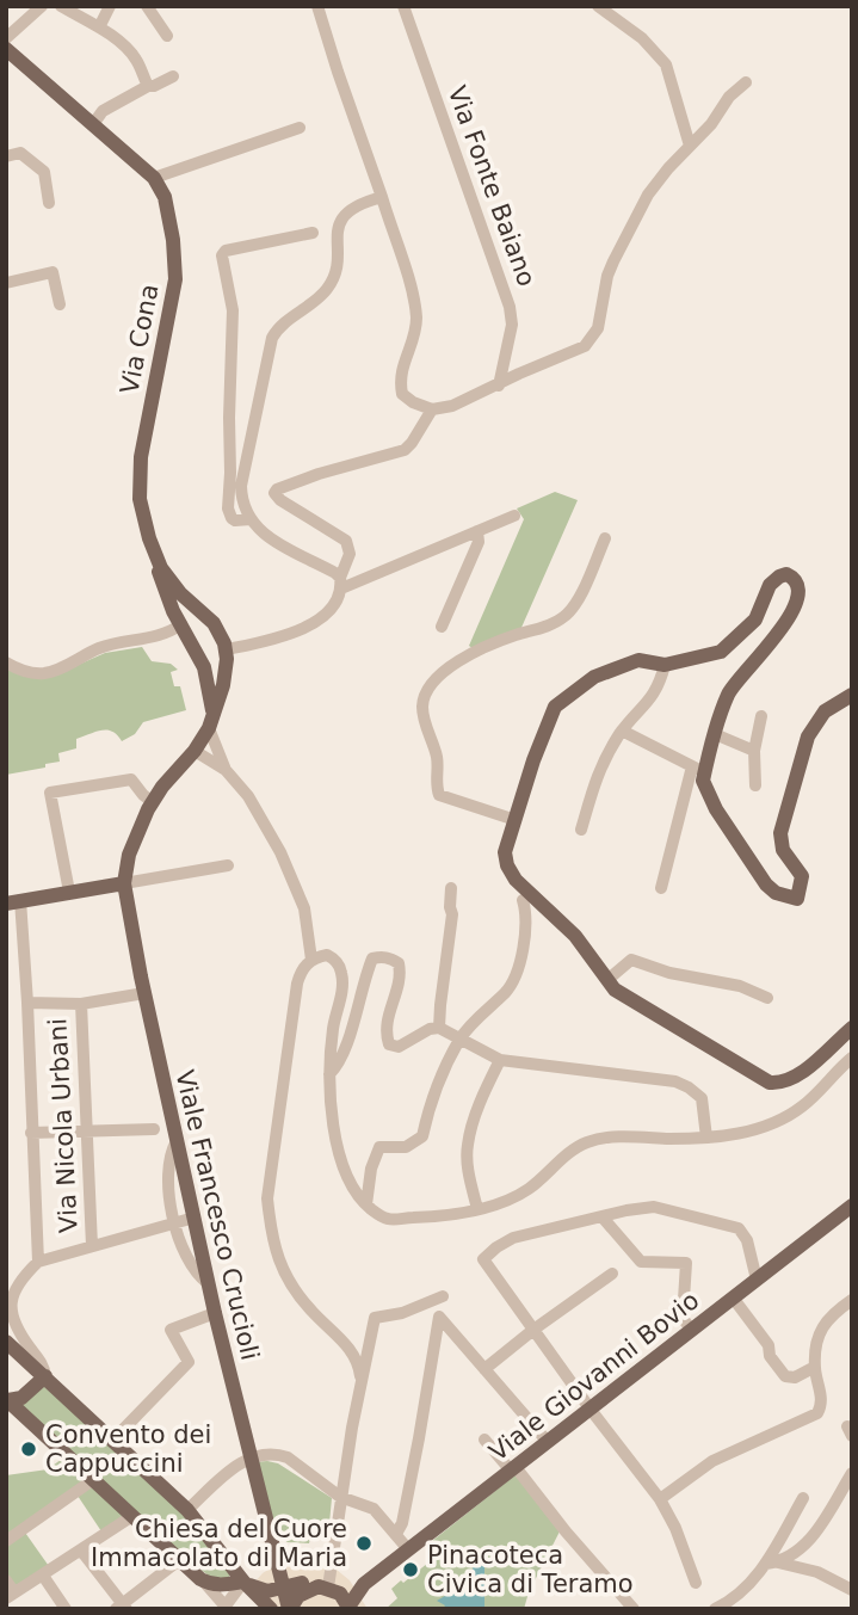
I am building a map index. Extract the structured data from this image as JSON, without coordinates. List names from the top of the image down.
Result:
{
  "streets": {
    "main road": ["Via Cona", "Viale Francesco Crucioli", "Viale Giovanni Bovio"],
    "street": ["Via Fonte Baiano", "Via Nicola Urbani"]
  },
  "places": ["Convento dei Cappuccini", "Chiesa del Cuore Immacolato di Maria", "Pinacoteca Civica di Teramo"]
}
